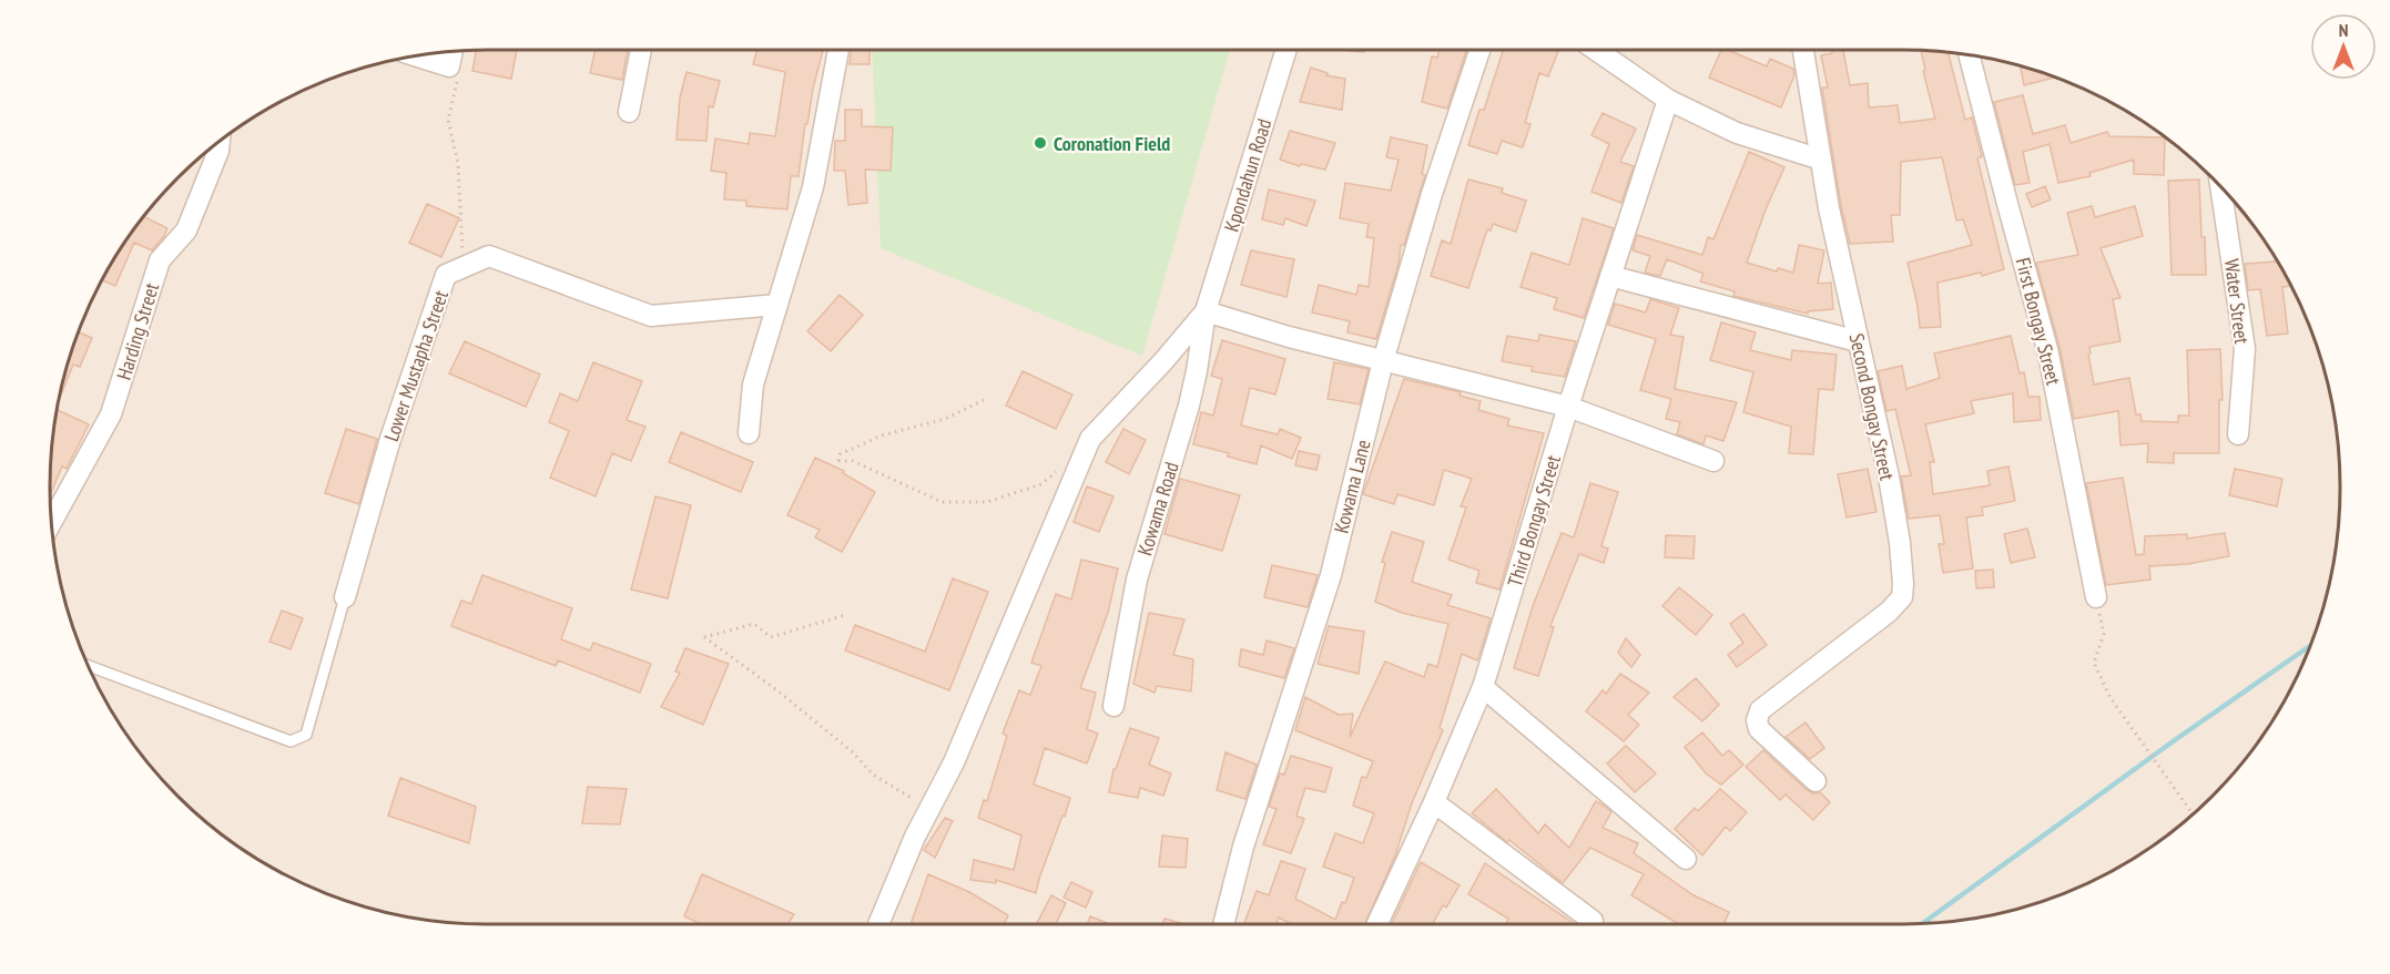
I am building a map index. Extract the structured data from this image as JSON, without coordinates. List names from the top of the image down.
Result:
{
  "streets": {
    "street": [
      "Kpondahun Road",
      "Water Street",
      "First Bongay Street",
      "Harding Street",
      "Lower Mustapha Street",
      "Second Bongay Street",
      "Kowama Lane",
      "Kowama Road",
      "Third Bongay Street"
    ]
  },
  "crossings": [
    ["Kpondahun Road", "Kowama Road"]
  ],
  "places": ["Coronation Field"],
  "north": "top"
}
